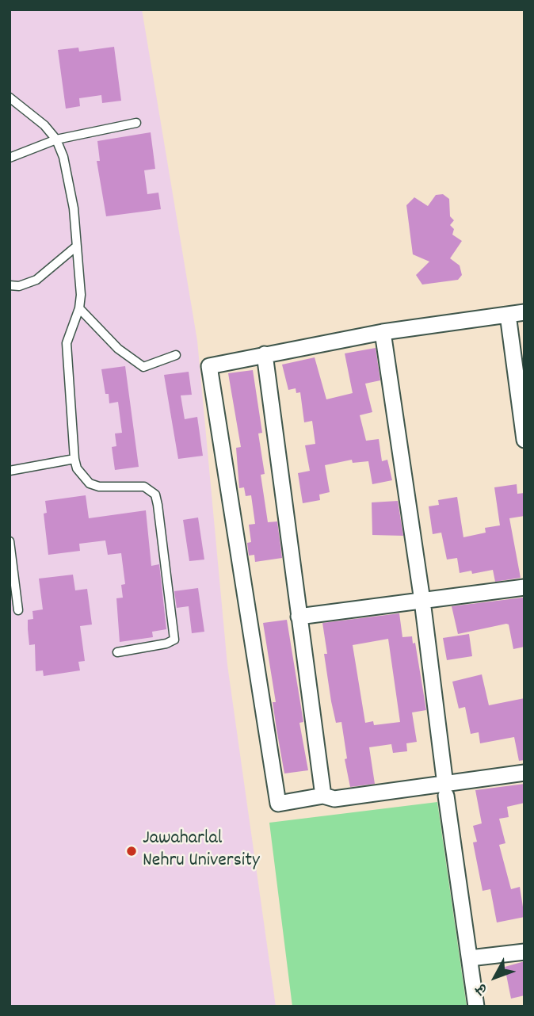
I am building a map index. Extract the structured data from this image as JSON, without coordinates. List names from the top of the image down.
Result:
{
  "places": ["Jawaharlal Nehru University"],
  "north": "bottom left"
}
